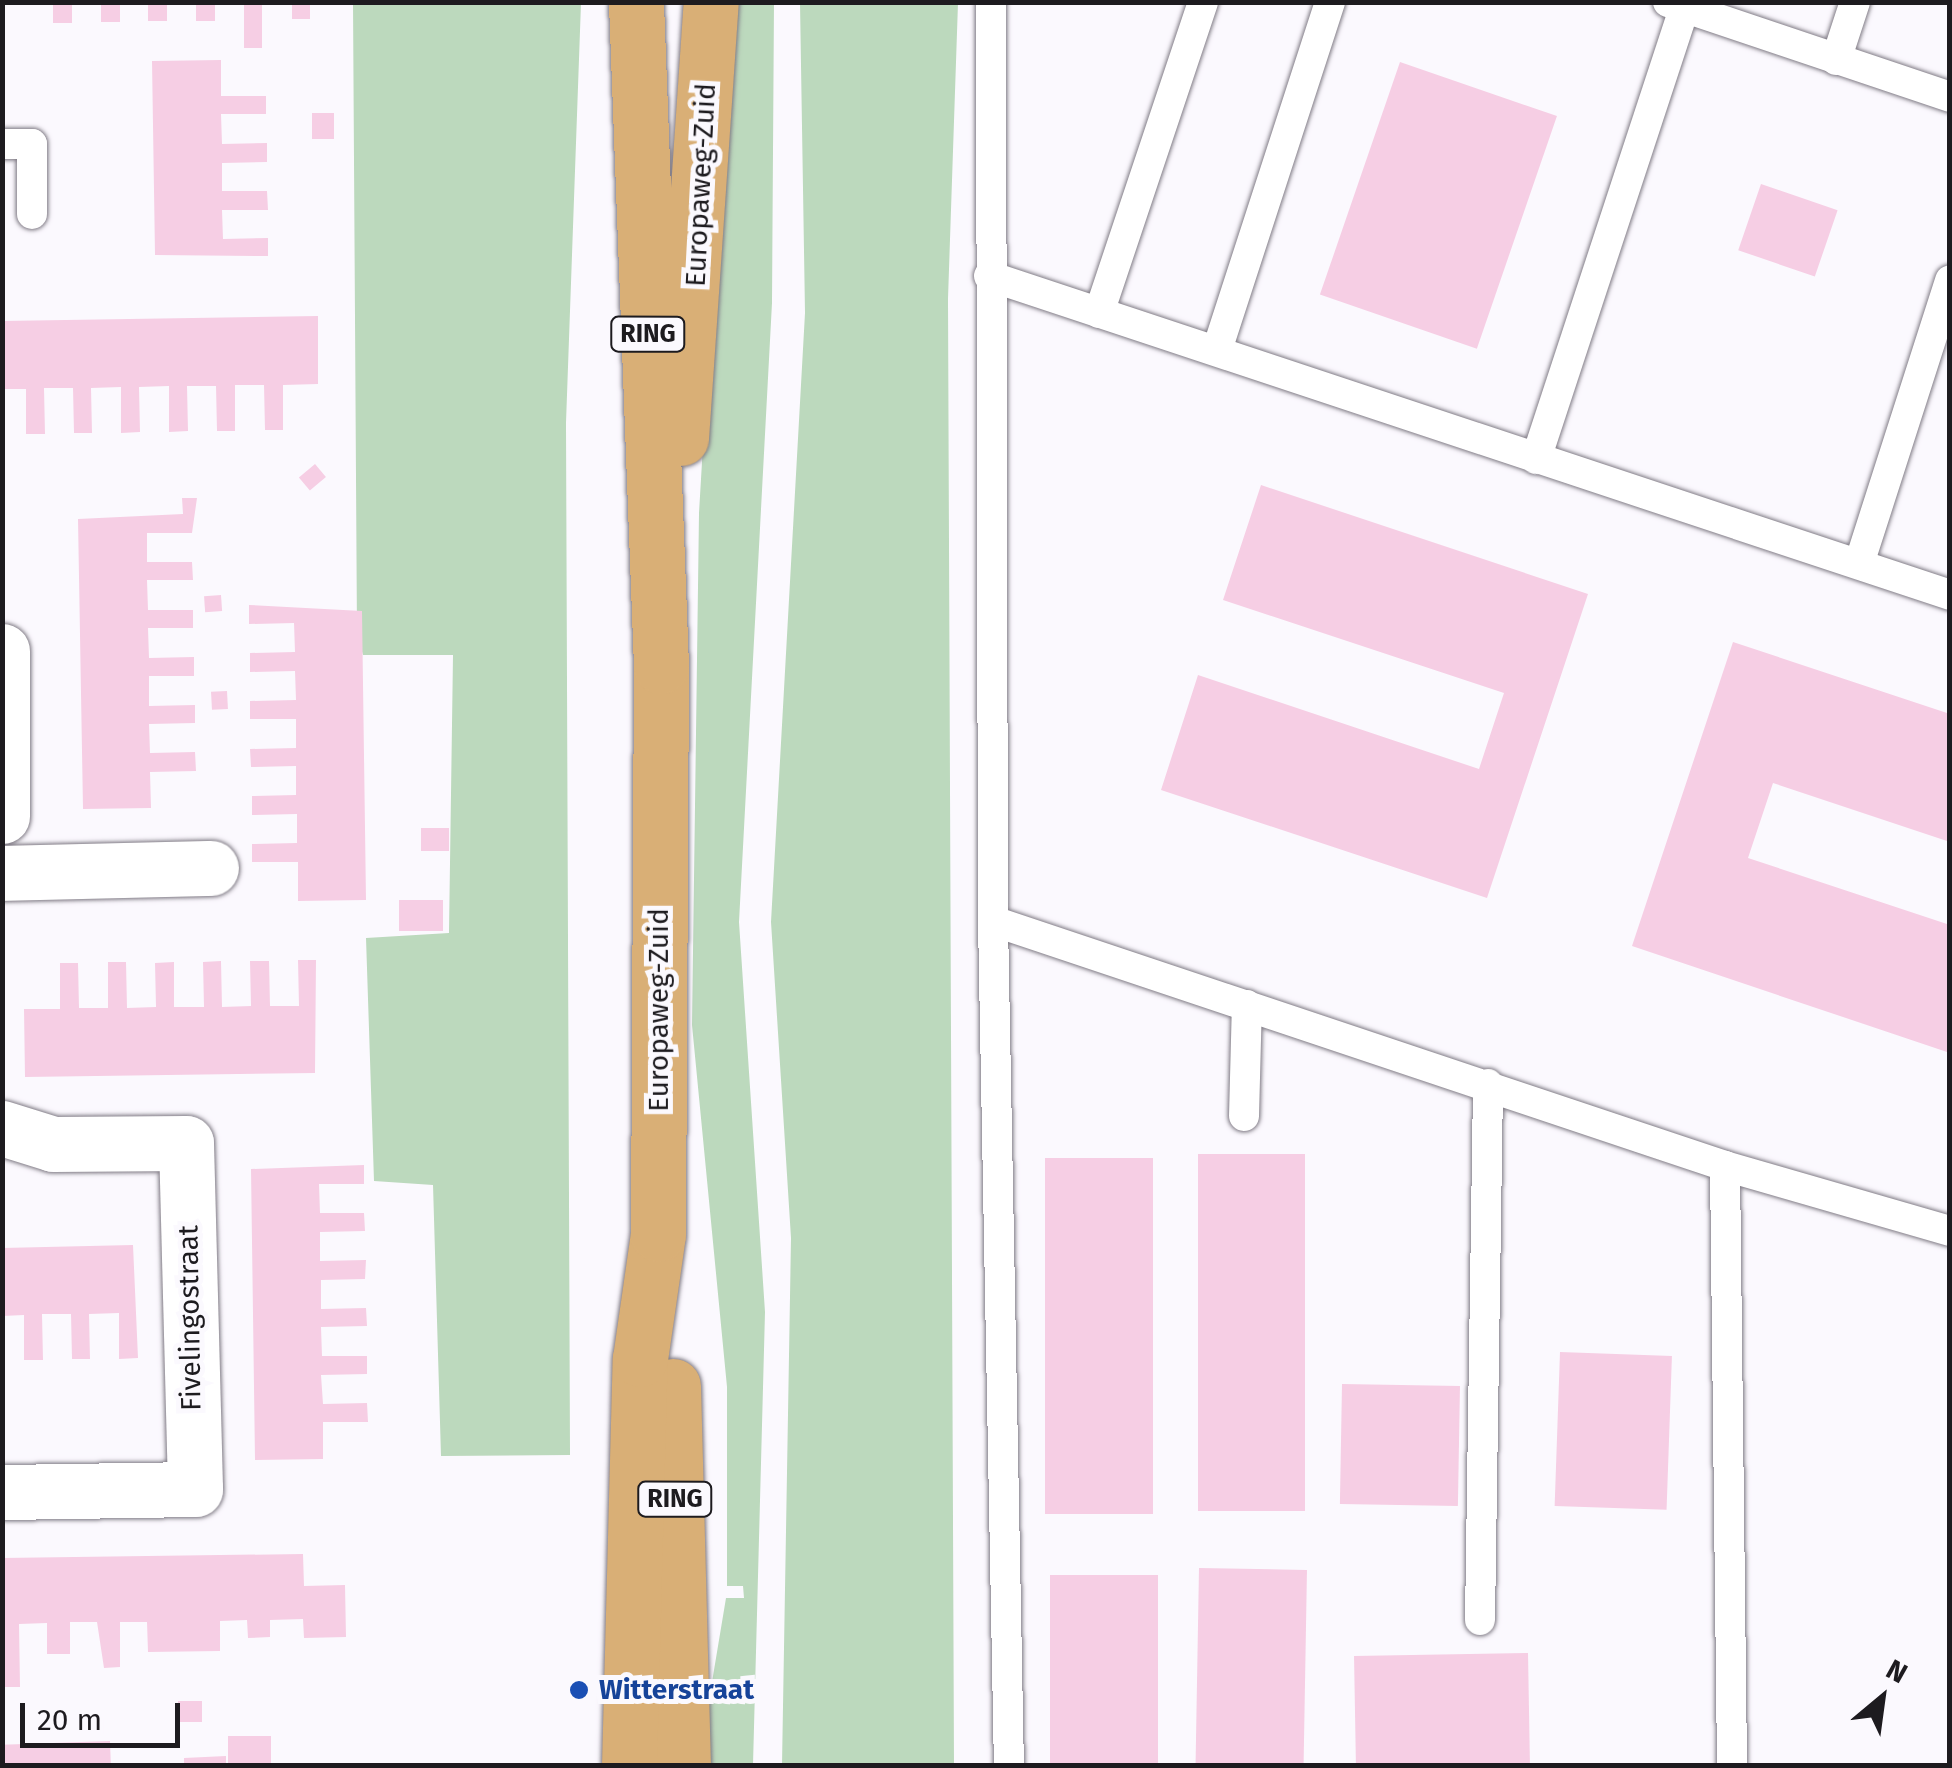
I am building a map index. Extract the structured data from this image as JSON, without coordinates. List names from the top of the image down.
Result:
{
  "streets": {
    "main road": ["Europaweg-Zuid", "RING"],
    "street": ["Fivelingostraat"]
  },
  "places": ["Witterstraat"],
  "scale_bar": "20 m",
  "north": "top right"
}
